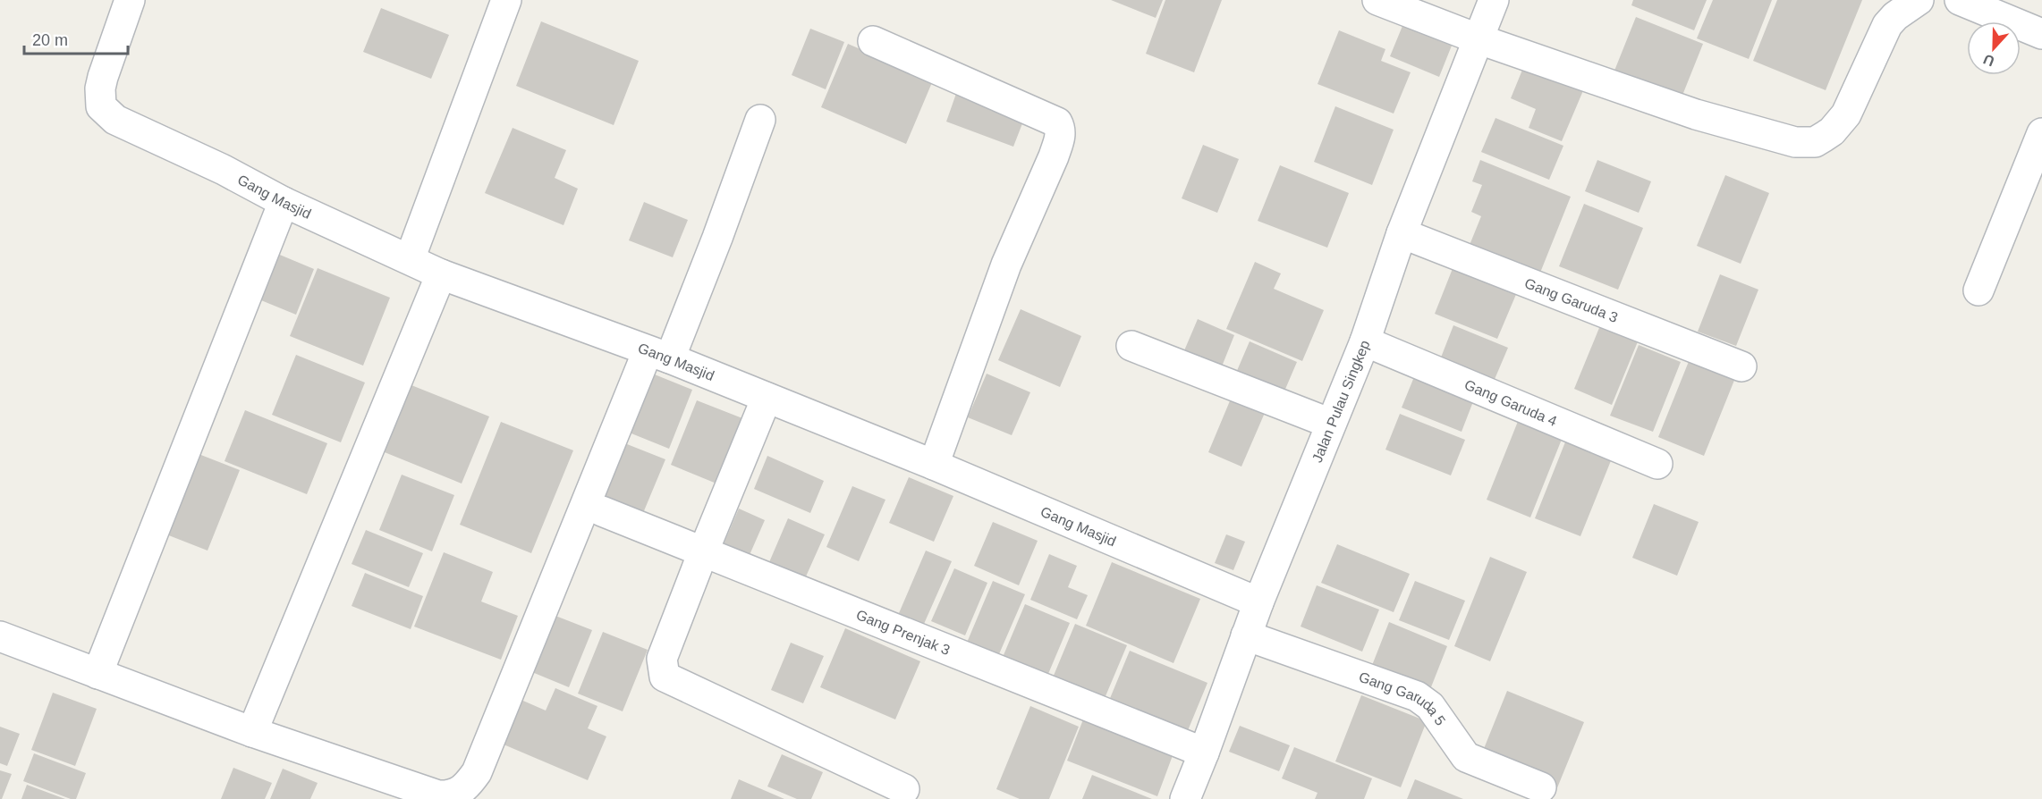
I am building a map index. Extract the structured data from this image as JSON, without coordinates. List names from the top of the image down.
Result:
{
  "streets": {
    "street": [
      "Gang Masjid",
      "Gang Garuda 3",
      "Jalan Pulau Singkep",
      "Gang Garuda 4",
      "Gang Prenjak 3",
      "Gang Garuda 5"
    ]
  },
  "crossings": [
    ["Gang Masjid", "Jalan Pulau Singkep"],
    ["Gang Garuda 3", "Jalan Pulau Singkep"],
    ["Jalan Pulau Singkep", "Gang Garuda 4"],
    ["Jalan Pulau Singkep", "Gang Prenjak 3"],
    ["Jalan Pulau Singkep", "Gang Garuda 5"]
  ],
  "scale_bar": "20 m",
  "north": "bottom"
}
